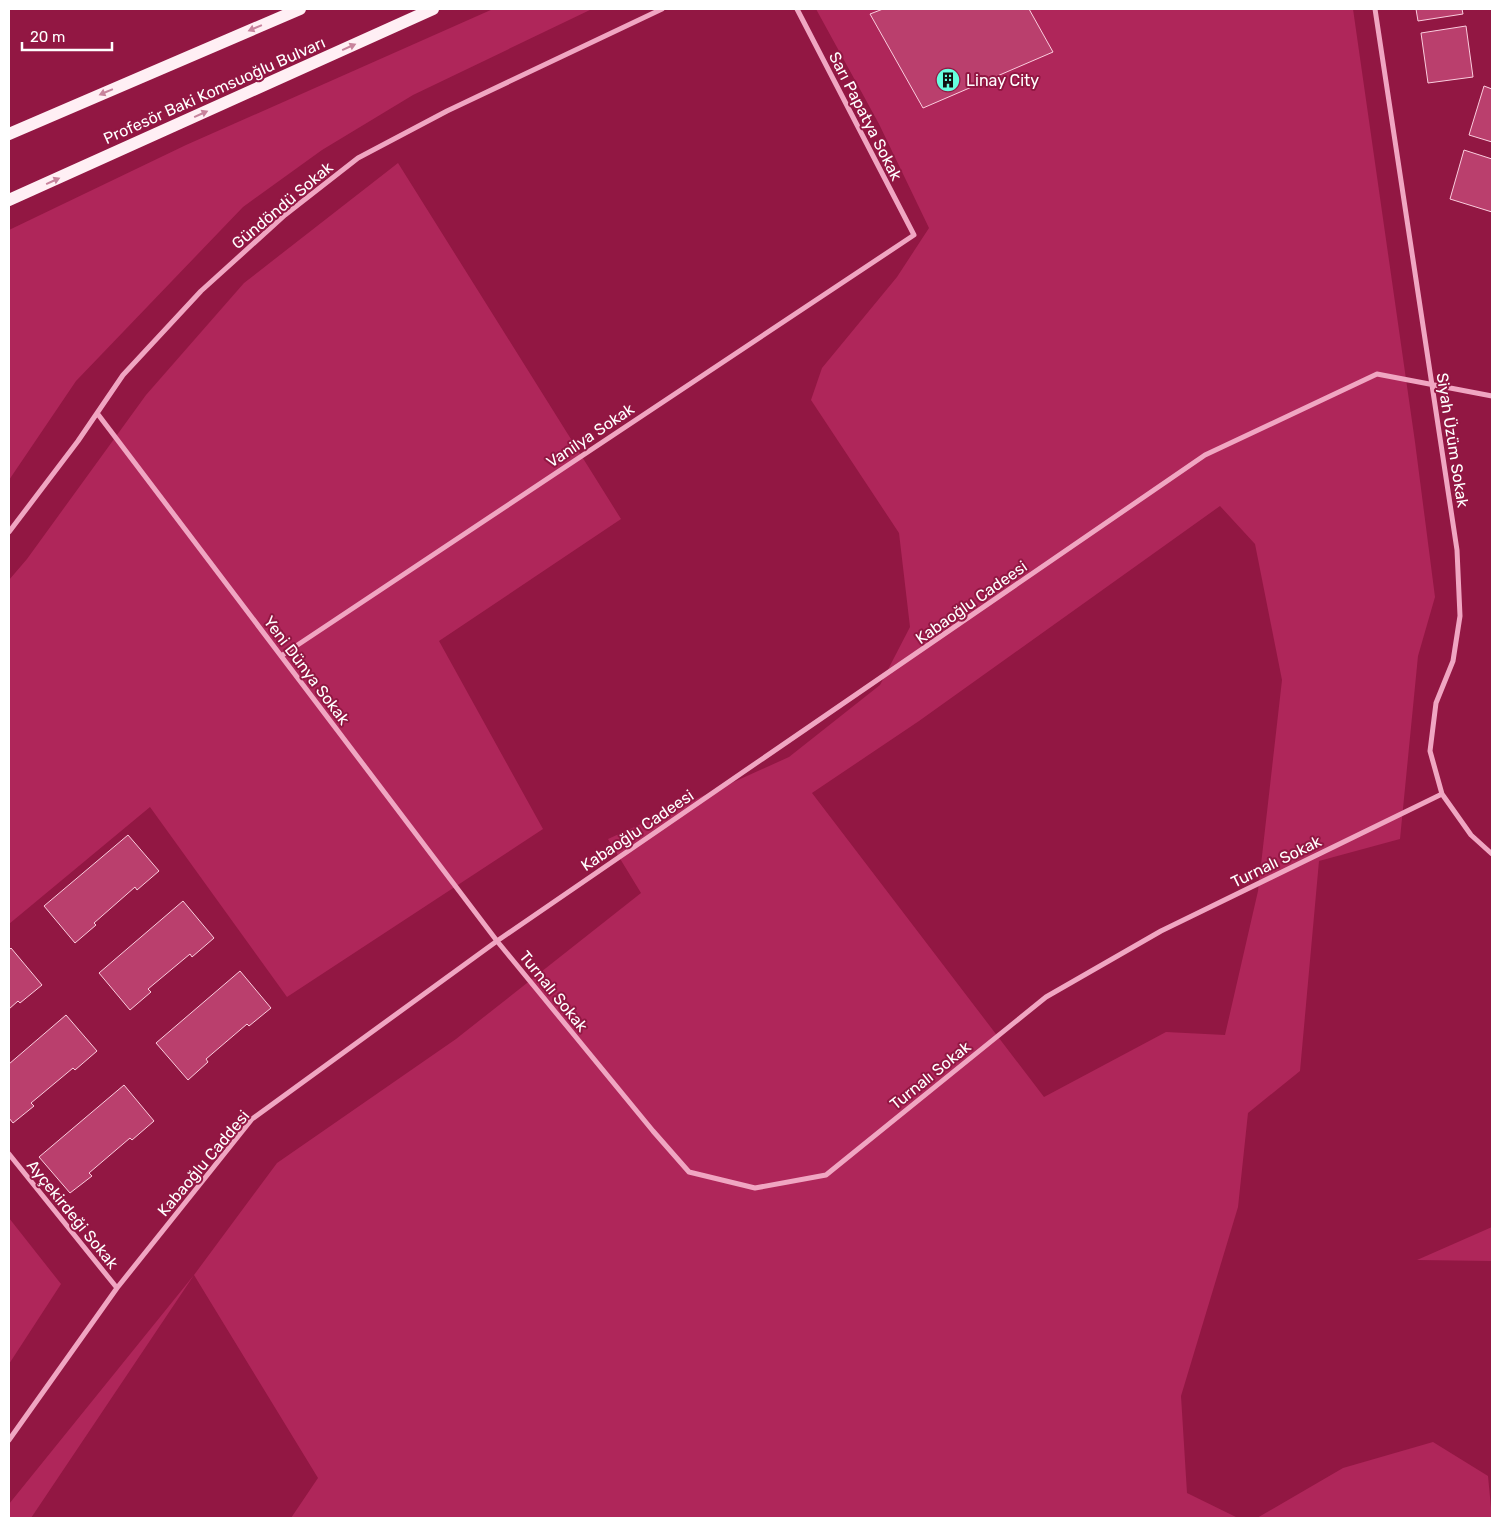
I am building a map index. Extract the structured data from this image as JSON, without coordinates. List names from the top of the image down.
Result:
{
  "streets": {
    "main road": ["Profesör Baki Komsuoğlu Bulvarı"],
    "street": [
      "Sarı Papatya Sokak",
      "Gündöndü Sokak",
      "Vanilya Sokak",
      "Siyah Üzüm Sokak",
      "Kabaoğlu Cadeesi",
      "Yeni Dünya Sokak",
      "Turnalı Sokak",
      "Kabaoğlu Caddesi",
      "Ayçekirdeği Sokak"
    ]
  },
  "crossings": [
    ["Sarı Papatya Sokak", "Vanilya Sokak"],
    ["Gündöndü Sokak", "Yeni Dünya Sokak"],
    ["Vanilya Sokak", "Yeni Dünya Sokak"],
    ["Siyah Üzüm Sokak", "Kabaoğlu Cadeesi"],
    ["Siyah Üzüm Sokak", "Turnalı Sokak"],
    ["Kabaoğlu Cadeesi", "Yeni Dünya Sokak"],
    ["Kabaoğlu Cadeesi", "Turnalı Sokak"],
    ["Kabaoğlu Cadeesi", "Kabaoğlu Caddesi"],
    ["Yeni Dünya Sokak", "Turnalı Sokak"],
    ["Yeni Dünya Sokak", "Kabaoğlu Caddesi"],
    ["Turnalı Sokak", "Kabaoğlu Caddesi"],
    ["Kabaoğlu Caddesi", "Ayçekirdeği Sokak"]
  ],
  "places": {
    "building": ["Linay City"]
  },
  "scale_bar": "20 m"
}
